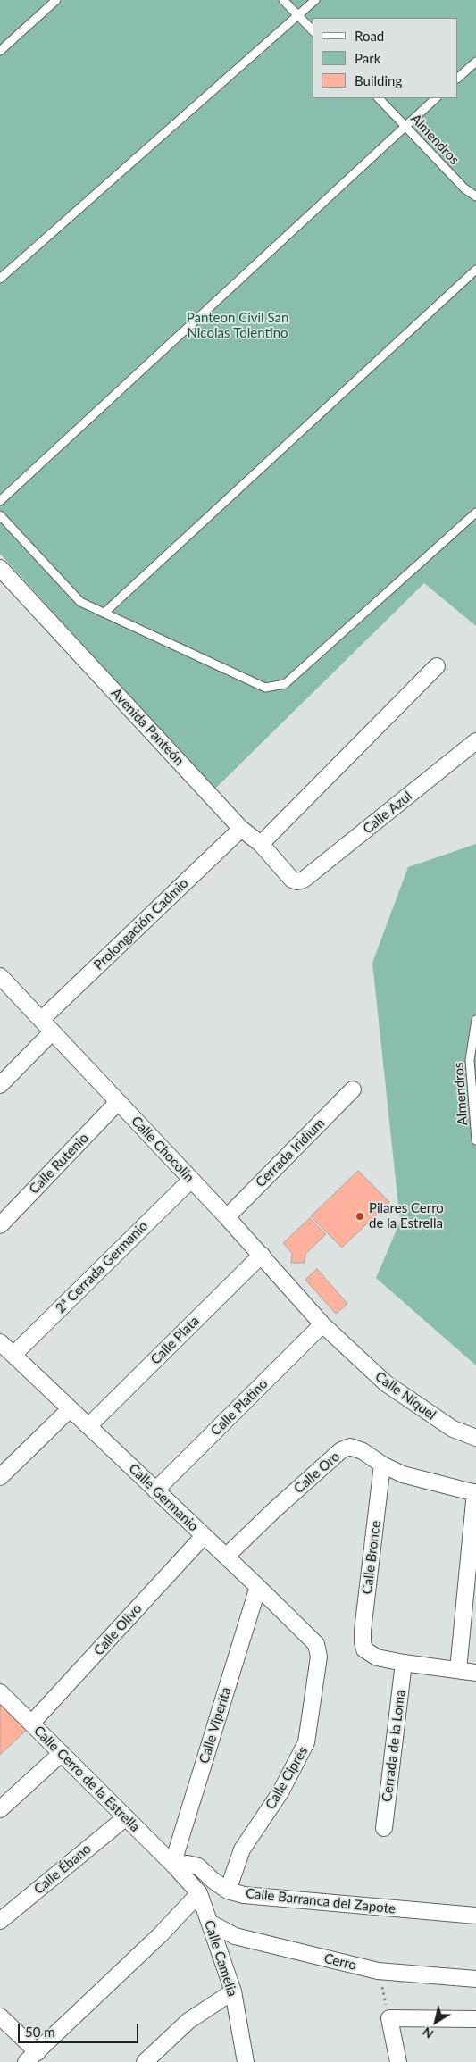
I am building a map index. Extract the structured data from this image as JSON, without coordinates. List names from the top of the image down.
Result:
{
  "streets": {
    "street": [
      "Avenida Panteón",
      "Calle Azul",
      "Prolongación Cadmio",
      "Calle Chocolín",
      "Cerrada Iridium",
      "Calle Rutenio",
      "2ª Cerrada Germanio",
      "Calle Plata",
      "Calle Níquel",
      "Calle Platino",
      "Calle Oro",
      "Calle Germanio",
      "Calle Bronce",
      "Calle Olivo",
      "Calle Viperita",
      "Cerrada de la Loma",
      "Calle Ciprés",
      "Calle Cerro de la Estrella",
      "Calle Ébano",
      "Calle Barranca del Zapote",
      "Calle Camelia",
      "Cerro"
    ],
    "lane": ["Almendros"]
  },
  "crossings": [
    ["Avenida Panteón", "Calle Azul"],
    ["Avenida Panteón", "Prolongación Cadmio"],
    ["Prolongación Cadmio", "Calle Chocolín"],
    ["Calle Chocolín", "Cerrada Iridium"],
    ["Calle Chocolín", "Calle Rutenio"],
    ["Calle Chocolín", "2ª Cerrada Germanio"],
    ["Calle Chocolín", "Calle Plata"],
    ["Calle Chocolín", "Calle Níquel"],
    ["Calle Chocolín", "Calle Platino"],
    ["2ª Cerrada Germanio", "Calle Germanio"],
    ["Calle Plata", "Calle Germanio"],
    ["Calle Níquel", "Calle Platino"],
    ["Calle Platino", "Calle Germanio"],
    ["Calle Oro", "Calle Germanio"],
    ["Calle Oro", "Calle Bronce"],
    ["Calle Germanio", "Calle Olivo"],
    ["Calle Germanio", "Calle Viperita"],
    ["Calle Germanio", "Calle Ciprés"],
    ["Calle Bronce", "Cerrada de la Loma"],
    ["Calle Olivo", "Calle Cerro de la Estrella"],
    ["Calle Viperita", "Calle Cerro de la Estrella"],
    ["Calle Viperita", "Calle Barranca del Zapote"],
    ["Calle Viperita", "Calle Camelia"],
    ["Calle Ciprés", "Calle Barranca del Zapote"],
    ["Calle Cerro de la Estrella", "Calle Ébano"],
    ["Calle Cerro de la Estrella", "Calle Barranca del Zapote"],
    ["Calle Cerro de la Estrella", "Calle Camelia"],
    ["Calle Barranca del Zapote", "Calle Camelia"],
    ["Calle Camelia", "Cerro"]
  ],
  "parks": ["Panteon Civil San Nicolas Tolentino"],
  "places": ["Pilares Cerro de la Estrella"],
  "legend": ["Road", "Park", "Building"],
  "scale_bar": "50 m",
  "north": "bottom left"
}
